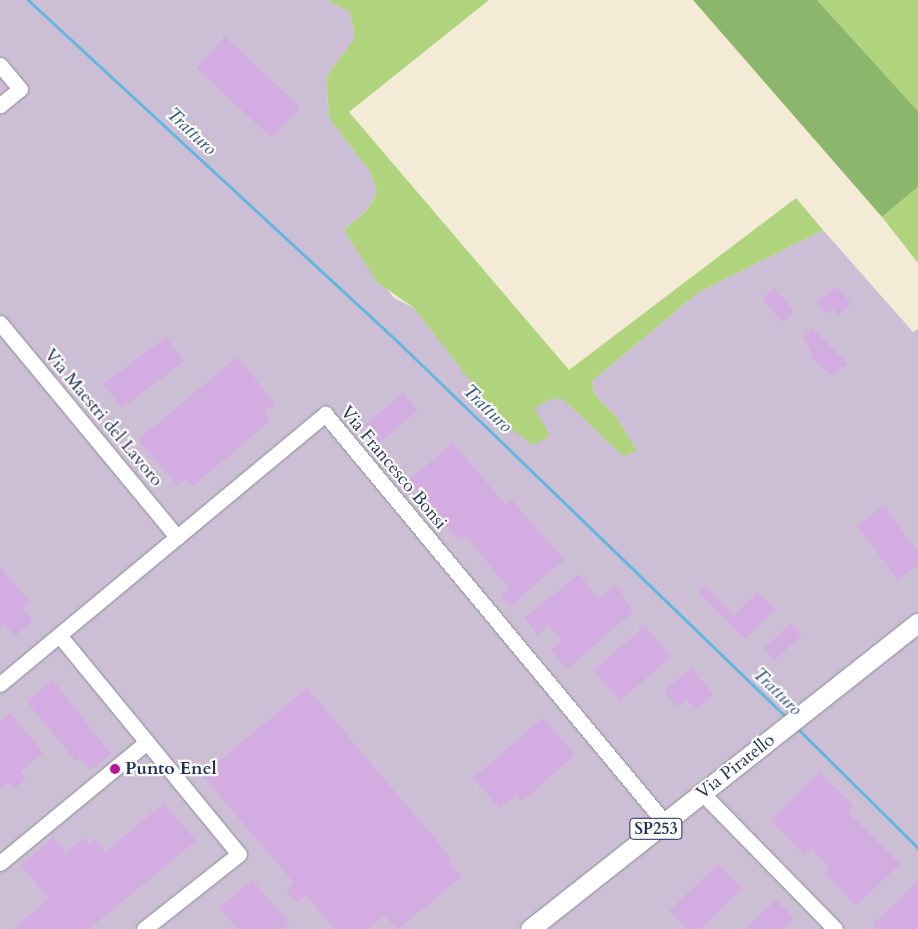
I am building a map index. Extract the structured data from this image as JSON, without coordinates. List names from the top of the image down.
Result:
{
  "streets": {
    "main road": ["Via Piratello", "SP253"],
    "street": ["Via Maestri del Lavoro", "Via Francesco Bonsi"]
  },
  "crossings": [
    ["Via Maestri del Lavoro", "Via Francesco Bonsi"],
    ["Via Francesco Bonsi", "Via Piratello"]
  ],
  "water": ["Tratturo"],
  "places": ["Punto Enel"]
}
